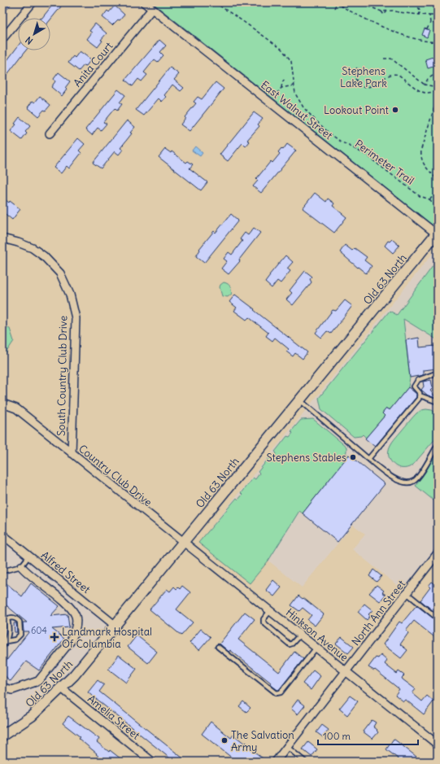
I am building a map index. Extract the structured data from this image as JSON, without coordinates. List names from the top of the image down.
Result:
{
  "streets": {
    "main road": ["Old 63 North"],
    "street": [
      "Anita Court",
      "East Walnut Street",
      "South Country Club Drive",
      "Country Club Drive",
      "Alfred Street",
      "North Ann Street",
      "Hinkson Avenue",
      "Amelia Street"
    ],
    "path": ["Perimeter Trail"]
  },
  "crossings": [
    ["Anita Court", "East Walnut Street"],
    ["East Walnut Street", "Old 63 North"],
    ["Old 63 North", "Country Club Drive"],
    ["Old 63 North", "Alfred Street"],
    ["Old 63 North", "Hinkson Avenue"],
    ["Old 63 North", "Amelia Street"],
    ["South Country Club Drive", "Country Club Drive"],
    ["Country Club Drive", "Hinkson Avenue"],
    ["North Ann Street", "Hinkson Avenue"]
  ],
  "parks": ["Stephens Lake Park"],
  "places": {
    "other": ["Lookout Point", "Stephens Stables", "The Salvation Army"],
    "health": ["Landmark Hospital Of Columbia"]
  },
  "house_numbers": ["604"],
  "scale_bar": "100 m",
  "north": "bottom left"
}
